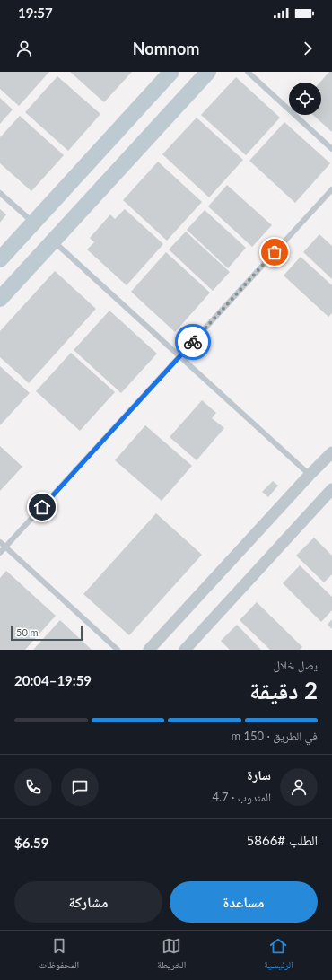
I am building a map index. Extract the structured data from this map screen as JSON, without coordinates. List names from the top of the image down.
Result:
{
  "scale_bar": "50 m",
  "page": {
    "status": "19:57",
    "header": "Nomnom",
    "scale": "50 m",
    "heading": ["2 دقيقة", "يصل خلال", "19:59–20:04"],
    "panel": [
      "سارة",
      "المندوب · 4.7",
      "الطلب #5866",
      "$6.59"
    ],
    "bar": "في الطريق · 150 m",
    "buttons": ["مساعدة", "مشاركة"],
    "tabs": ["الرئيسية", "الخريطة", "المحفوظات"]
  }
}
